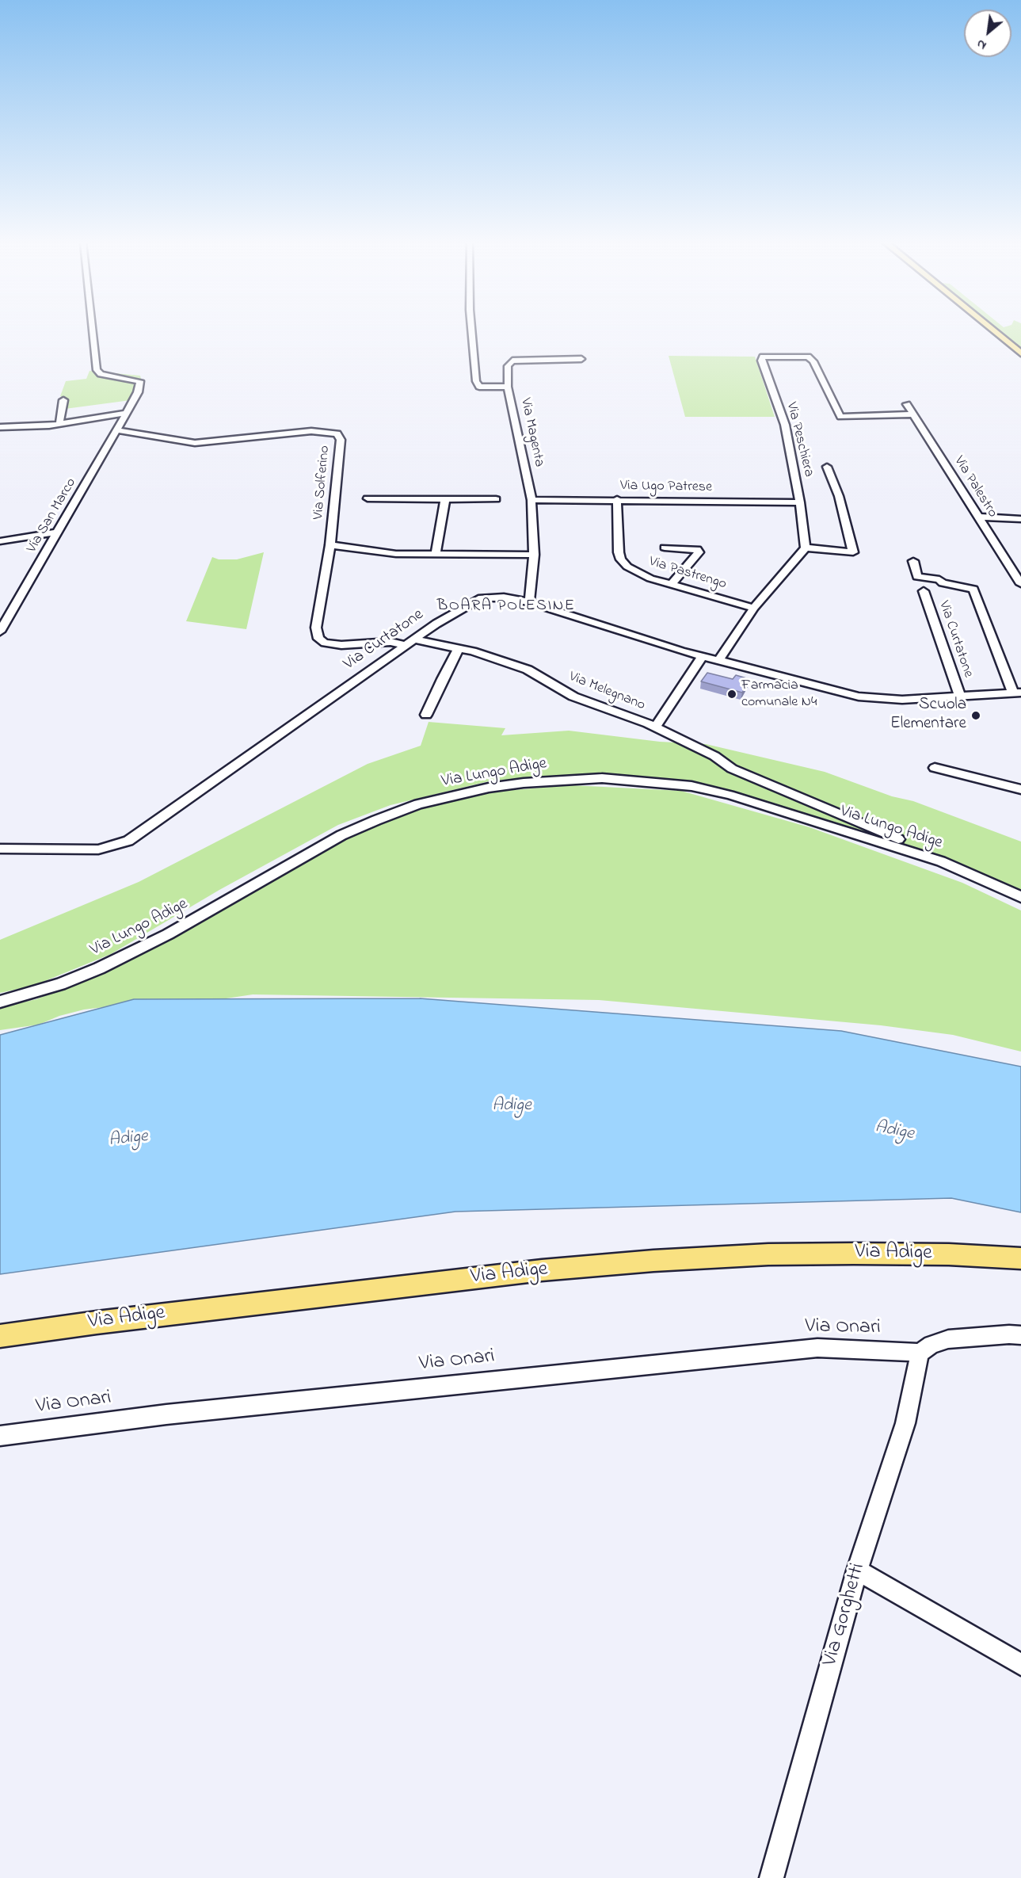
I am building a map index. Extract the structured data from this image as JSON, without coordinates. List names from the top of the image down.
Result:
{
  "streets": {
    "main road": ["Via Adige"],
    "street": [
      "Via Magenta",
      "Via Peschiera",
      "Via Solferino",
      "Via Ugo Patrese",
      "Via Palestro",
      "Via San Marco",
      "Via Pastrengo",
      "Via Curtatone",
      "Via Melegnano",
      "Via Lungo Adige",
      "Via Onari",
      "Via Gorghetti"
    ]
  },
  "crossings": [
    ["Via Magenta", "Via Ugo Patrese"],
    ["Via Magenta", "Via Curtatone"],
    ["Via Peschiera", "Via Ugo Patrese"],
    ["Via Peschiera", "Via Palestro"],
    ["Via Solferino", "Via San Marco"],
    ["Via Solferino", "Via Curtatone"],
    ["Via Solferino", "Via Melegnano"],
    ["Via Ugo Patrese", "Via Pastrengo"],
    ["Via Curtatone", "Via Melegnano"],
    ["Via Onari", "Via Gorghetti"]
  ],
  "districts": ["BOARA POLESINE"],
  "water": ["Adige"],
  "places": ["Farmacia comunale N4", "Scuola Elementare"],
  "north": "bottom left"
}
